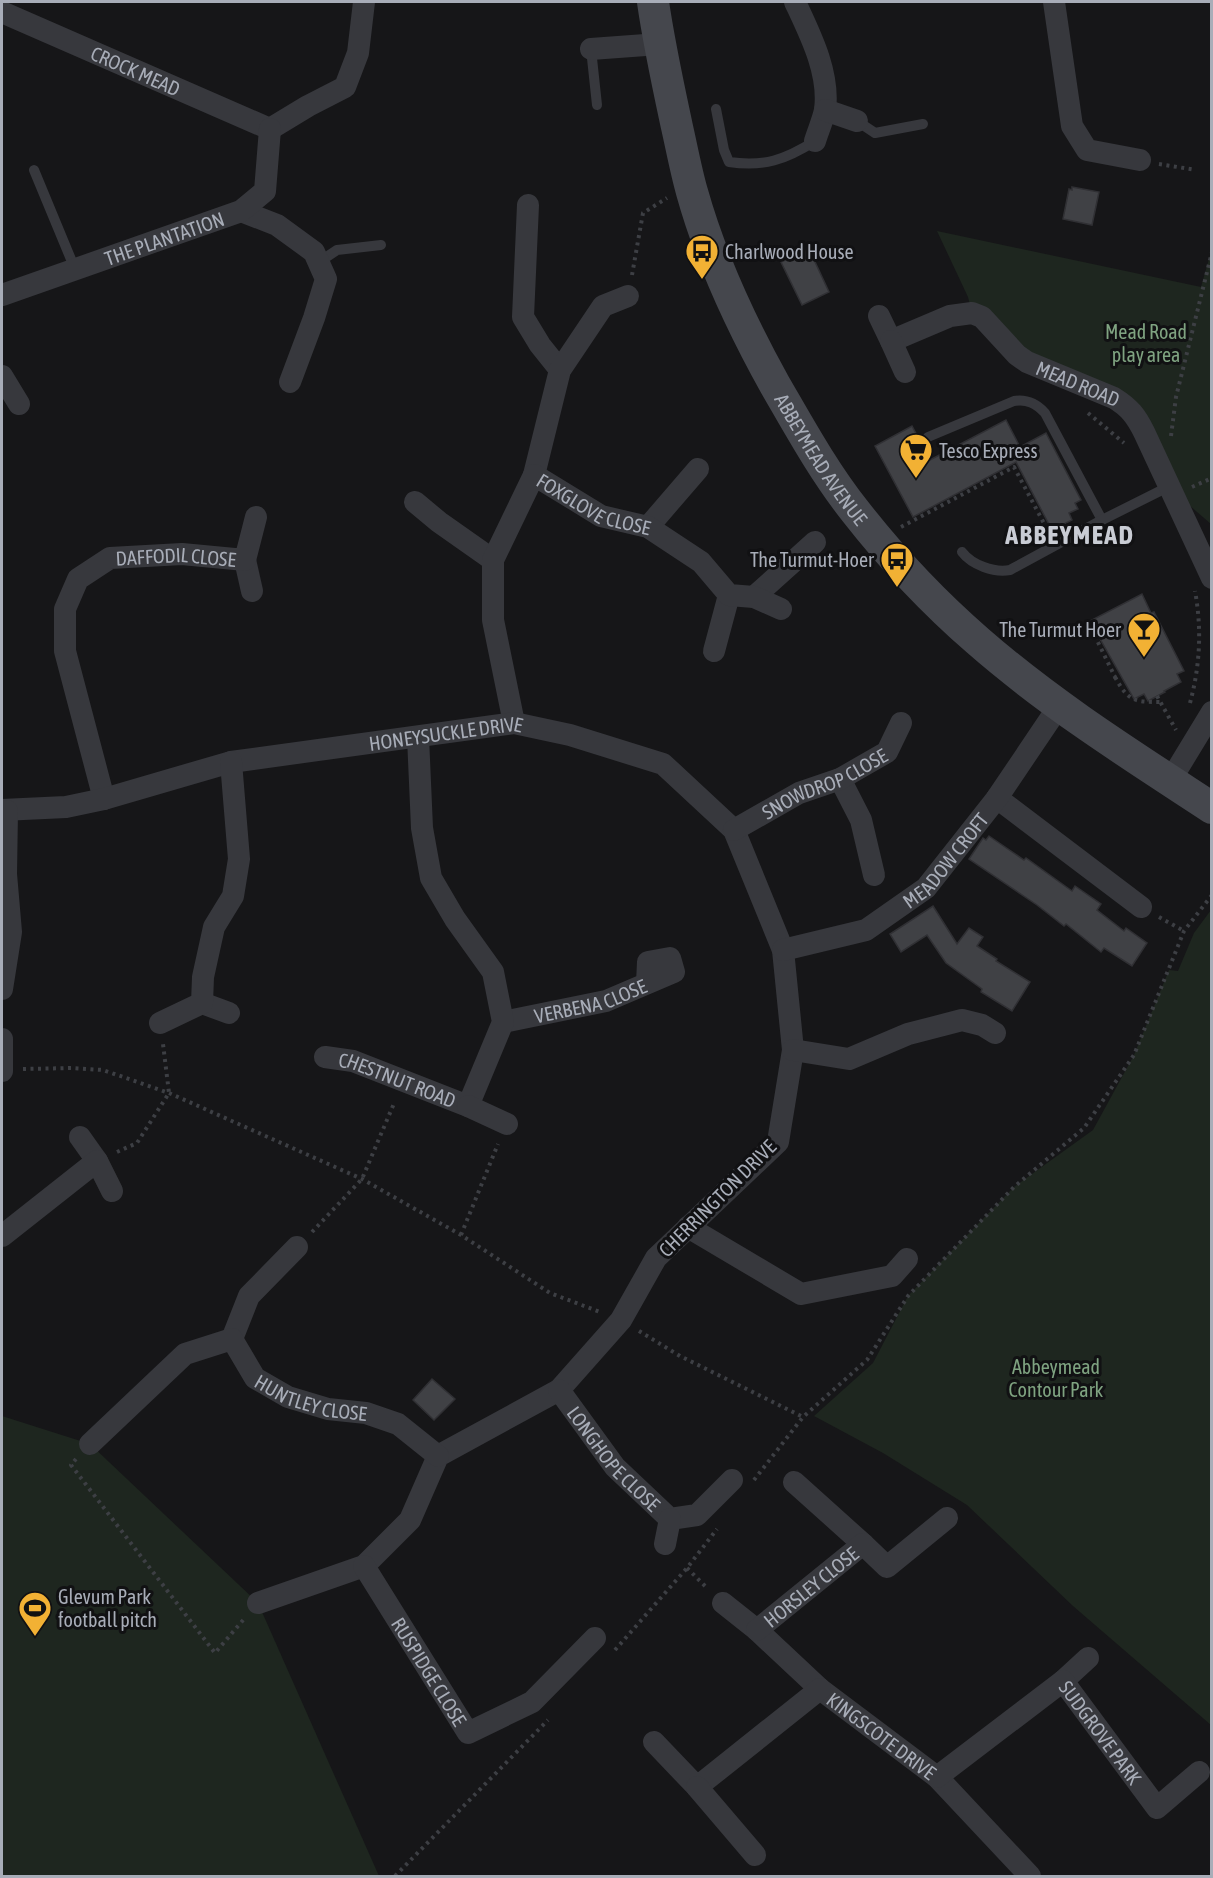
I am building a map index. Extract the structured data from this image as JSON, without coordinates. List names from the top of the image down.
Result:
{
  "streets": {
    "street": [
      "CROCK MEAD",
      "THE PLANTATION",
      "MEAD ROAD",
      "ABBEYMEAD AVENUE",
      "FOXGLOVE CLOSE",
      "DAFFODIL CLOSE",
      "HONEYSUCKLE DRIVE",
      "SNOWDROP CLOSE",
      "MEADOW CROFT",
      "VERBENA CLOSE",
      "CHESTNUT ROAD",
      "CHERRINGTON DRIVE",
      "HUNTLEY CLOSE",
      "LONGHOPE CLOSE",
      "HORSLEY CLOSE",
      "RUSPIDGE CLOSE",
      "KINGSCOTE DRIVE",
      "SUDGROVE PARK"
    ]
  },
  "crossings": [
    ["CROCK MEAD", "THE PLANTATION"],
    ["ABBEYMEAD AVENUE", "MEADOW CROFT"],
    ["FOXGLOVE CLOSE", "HONEYSUCKLE DRIVE"],
    ["DAFFODIL CLOSE", "HONEYSUCKLE DRIVE"],
    ["HONEYSUCKLE DRIVE", "SNOWDROP CLOSE"],
    ["HONEYSUCKLE DRIVE", "MEADOW CROFT"],
    ["HONEYSUCKLE DRIVE", "CHERRINGTON DRIVE"],
    ["MEADOW CROFT", "CHERRINGTON DRIVE"],
    ["VERBENA CLOSE", "CHESTNUT ROAD"],
    ["CHERRINGTON DRIVE", "HUNTLEY CLOSE"],
    ["CHERRINGTON DRIVE", "LONGHOPE CLOSE"],
    ["HORSLEY CLOSE", "KINGSCOTE DRIVE"],
    ["KINGSCOTE DRIVE", "SUDGROVE PARK"]
  ],
  "districts": ["ABBEYMEAD"],
  "parks": ["Mead Road play area", "Abbeymead Contour Park"],
  "places": {
    "bus stop": ["Charlwood House", "The Turmut-Hoer"],
    "supermarket": ["Tesco Express"],
    "bar": ["The Turmut Hoer"],
    "sports": ["Glevum Park football pitch"]
  }
}
